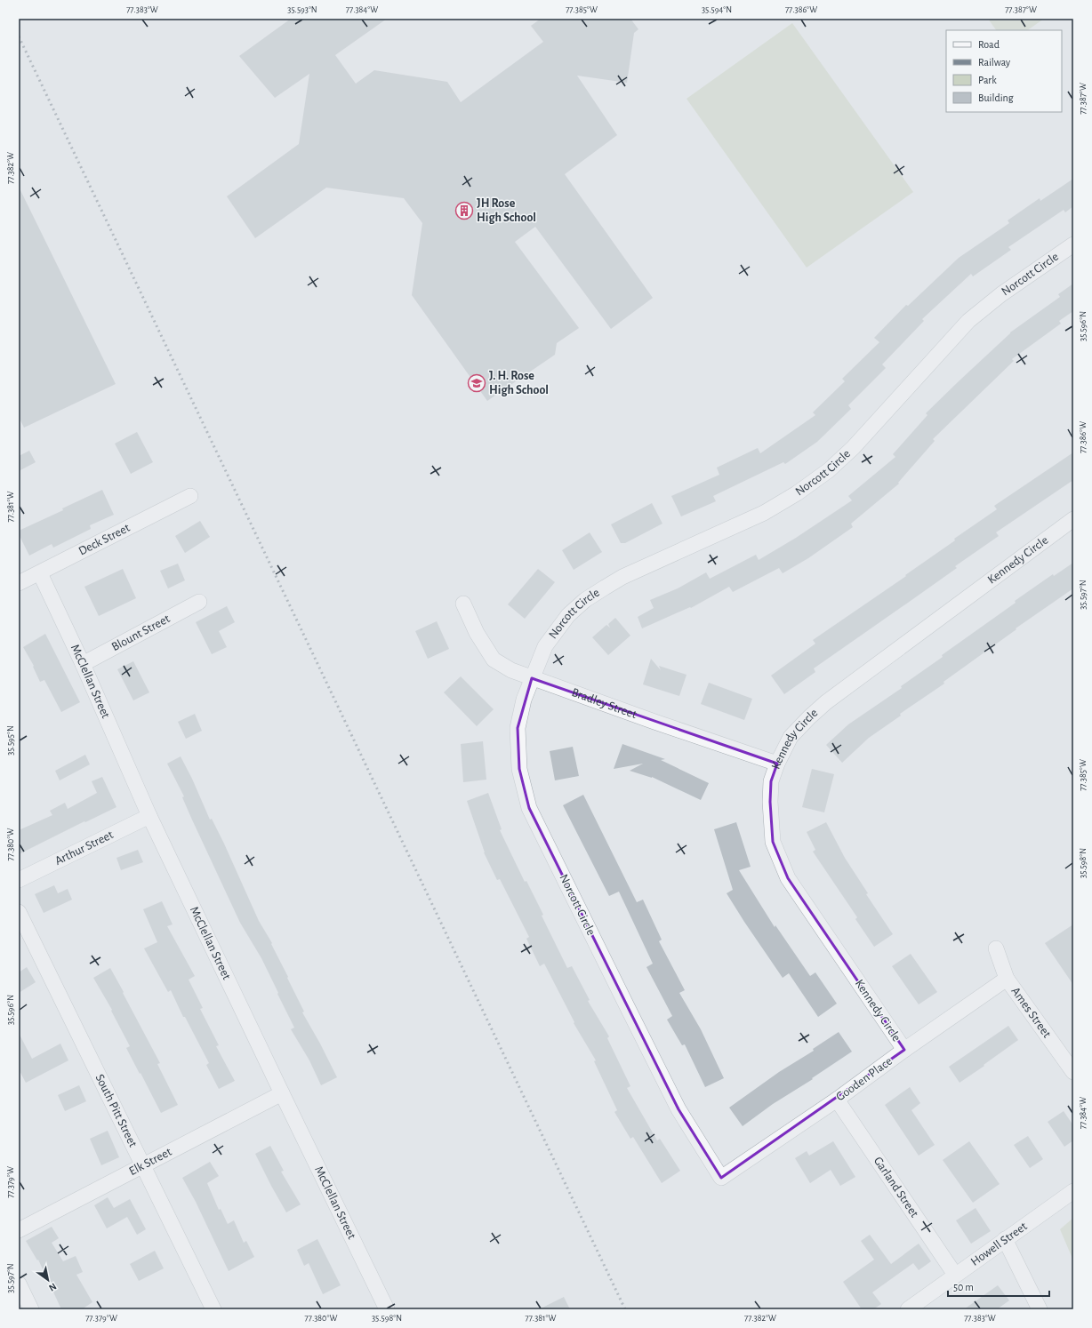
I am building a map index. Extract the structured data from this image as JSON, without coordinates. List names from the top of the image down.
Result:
{
  "streets": {
    "street": [
      "Norcott Circle",
      "Deck Street",
      "Kennedy Circle",
      "Blount Street",
      "McClellan Street",
      "Bradley Street",
      "Arthur Street",
      "Ames Street",
      "Gooden Place",
      "South Pitt Street",
      "Elk Street",
      "Garland Street",
      "Howell Street"
    ]
  },
  "crossings": [
    ["Norcott Circle", "Bradley Street"],
    ["Norcott Circle", "Gooden Place"],
    ["Deck Street", "McClellan Street"],
    ["Kennedy Circle", "Bradley Street"],
    ["Kennedy Circle", "Gooden Place"],
    ["Blount Street", "McClellan Street"],
    ["McClellan Street", "Arthur Street"],
    ["McClellan Street", "Elk Street"],
    ["Ames Street", "Gooden Place"],
    ["Gooden Place", "Garland Street"],
    ["South Pitt Street", "Elk Street"],
    ["Garland Street", "Howell Street"]
  ],
  "places": {
    "building": ["JH Rose High School"],
    "school or university": ["J. H. Rose High School"]
  },
  "legend": [
    "Road",
    "Railway",
    "Park",
    "Building"
  ],
  "scale_bar": "50 m",
  "north": "bottom right",
  "coordinates": [
    "77.383°W",
    "35.593°N",
    "77.384°W",
    "77.385°W",
    "35.594°N",
    "77.386°W",
    "77.387°W",
    "77.382°W",
    "35.596°N",
    "77.381°W",
    "35.597°N",
    "35.595°N",
    "77.380°W",
    "35.598°N",
    "77.379°W"
  ]
}
